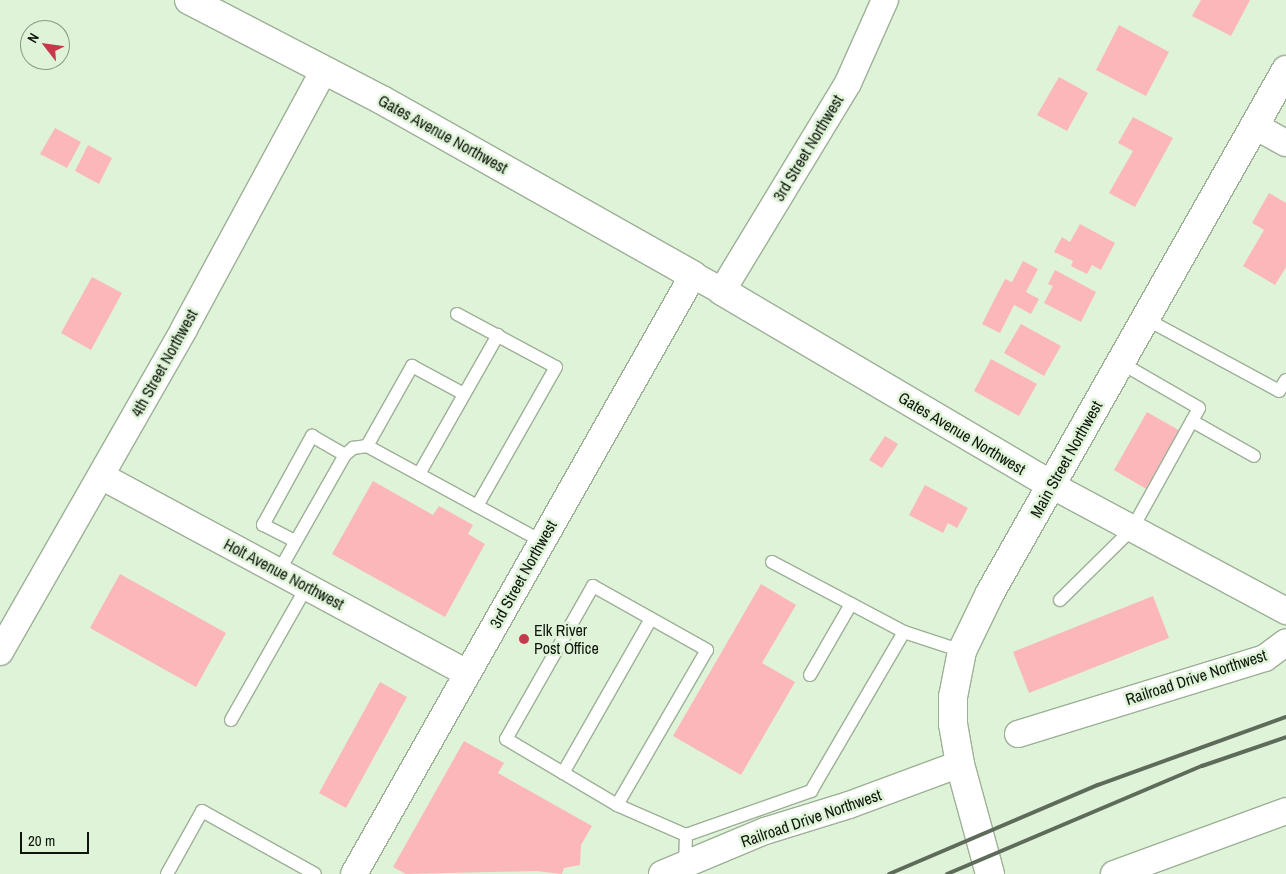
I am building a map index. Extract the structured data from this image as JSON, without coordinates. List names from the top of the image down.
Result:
{
  "streets": {
    "street": [
      "Gates Avenue Northwest",
      "3rd Street Northwest",
      "4th Street Northwest",
      "Main Street Northwest",
      "Holt Avenue Northwest",
      "Railroad Drive Northwest"
    ]
  },
  "crossings": [
    ["Gates Avenue Northwest", "3rd Street Northwest"],
    ["Gates Avenue Northwest", "4th Street Northwest"],
    ["Gates Avenue Northwest", "Main Street Northwest"],
    ["3rd Street Northwest", "Holt Avenue Northwest"],
    ["4th Street Northwest", "Holt Avenue Northwest"],
    ["Main Street Northwest", "Railroad Drive Northwest"]
  ],
  "places": ["Elk River Post Office"],
  "scale_bar": "20 m",
  "north": "top left"
}
